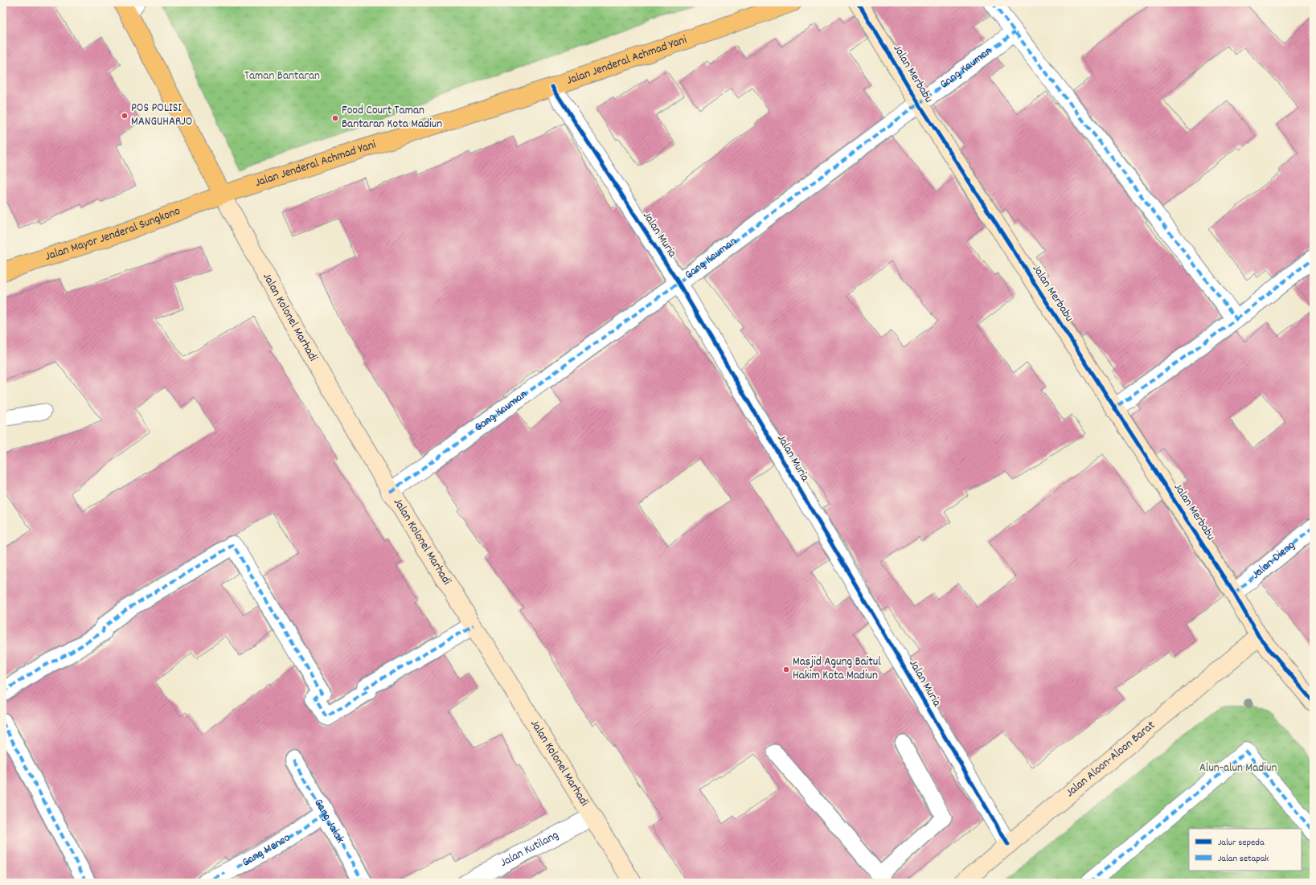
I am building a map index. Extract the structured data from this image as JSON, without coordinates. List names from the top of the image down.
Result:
{
  "streets": {
    "highway": ["Jalan Jenderal Achmad Yani", "Jalan Mayor Jenderal Sungkono"],
    "street": [
      "Gang Kauman",
      "Jalan Merbabu",
      "Jalan Muria",
      "Jalan Kolonel Marhadi",
      "Jalan Dieng",
      "Jalan Aloon-Aloon Barat",
      "Gang Jalak",
      "Jalan Kutilang",
      "Gang Menco"
    ]
  },
  "crossings": [
    ["Jalan Jenderal Achmad Yani", "Jalan Mayor Jenderal Sungkono"],
    ["Jalan Jenderal Achmad Yani", "Jalan Muria"],
    ["Jalan Jenderal Achmad Yani", "Jalan Kolonel Marhadi"],
    ["Gang Kauman", "Jalan Merbabu"],
    ["Gang Kauman", "Jalan Muria"],
    ["Gang Kauman", "Jalan Kolonel Marhadi"],
    ["Jalan Merbabu", "Jalan Dieng"],
    ["Jalan Merbabu", "Jalan Aloon-Aloon Barat"],
    ["Jalan Mayor Jenderal Sungkono", "Jalan Kolonel Marhadi"],
    ["Jalan Muria", "Jalan Aloon-Aloon Barat"],
    ["Jalan Kolonel Marhadi", "Jalan Kutilang"],
    ["Gang Jalak", "Gang Menco"]
  ],
  "parks": ["Taman Bantaran", "Alun-alun Madiun"],
  "places": ["POS POLISI MANGUHARJO", "Food Court Taman Bantaran Kota Madiun", "Masjid Agung Baitul Hakim Kota Madiun"],
  "legend": ["Jalur sepeda", "Jalan setapak"]
}
